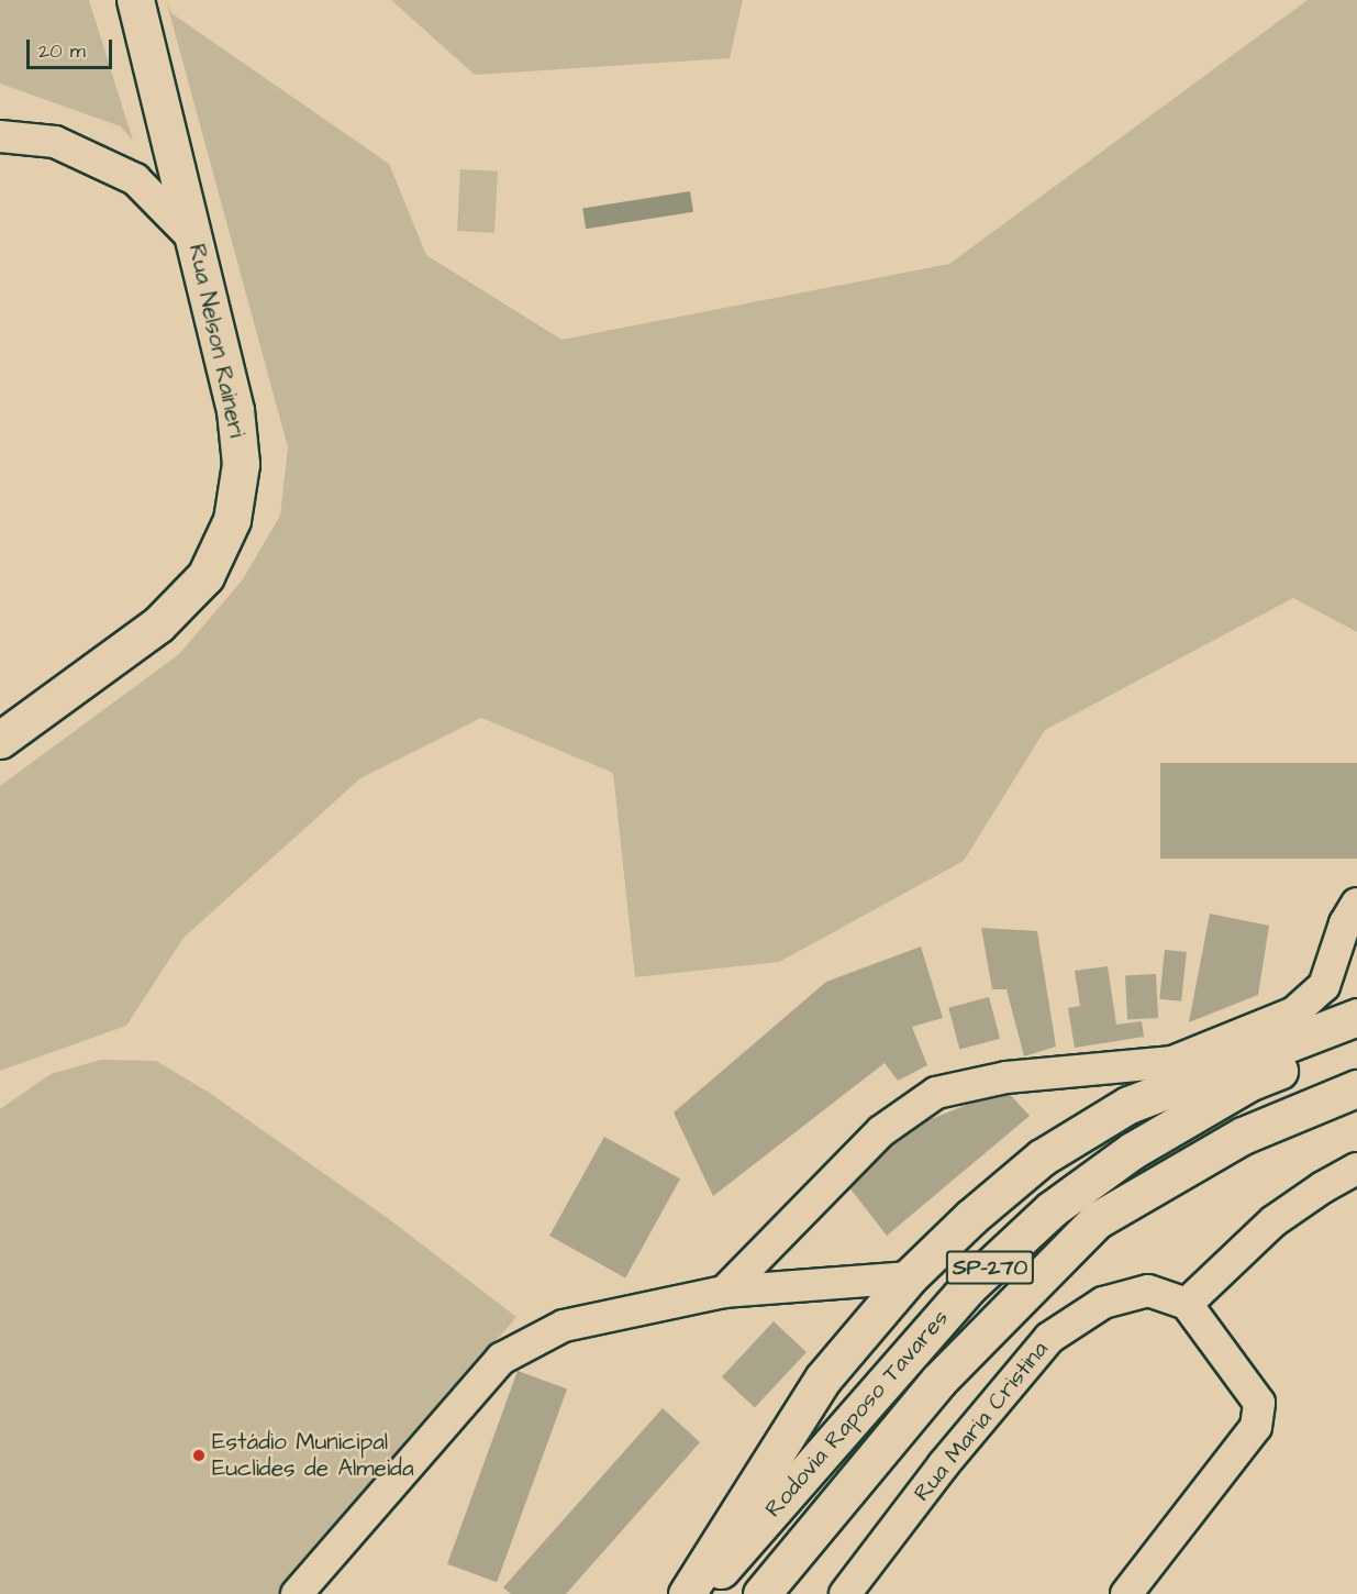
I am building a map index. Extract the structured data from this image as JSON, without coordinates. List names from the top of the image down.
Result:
{
  "streets": {
    "main road": ["Rua Nelson Raineri", "SP-270", "Rodovia Raposo Tavares"],
    "street": ["Rua Maria Cristina"]
  },
  "places": ["Estádio Municipal Euclides de Almeida"],
  "scale_bar": "20 m"
}
